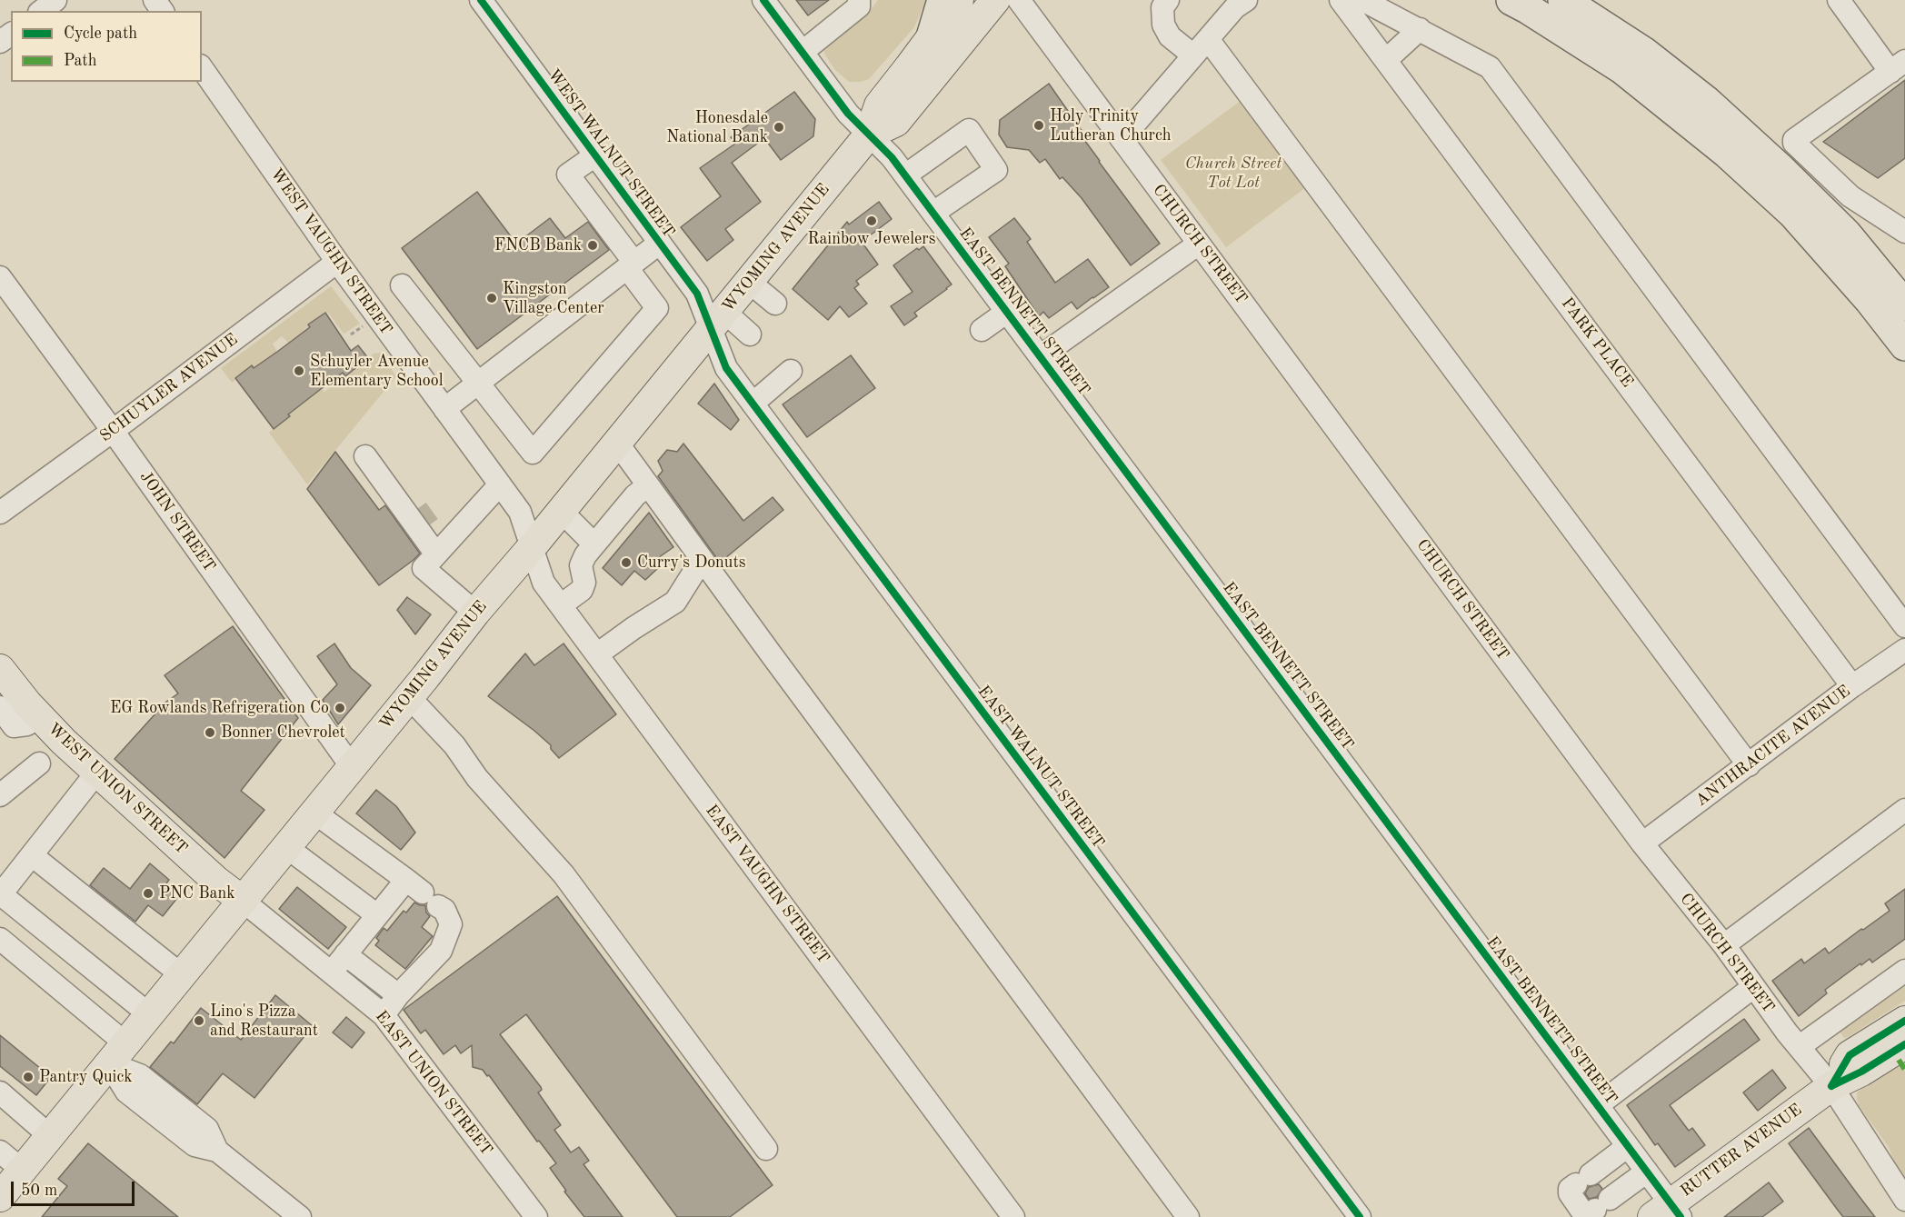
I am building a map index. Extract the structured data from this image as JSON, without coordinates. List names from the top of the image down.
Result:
{
  "streets": {
    "main road": ["WYOMING AVENUE", "WEST UNION STREET", "RUTTER AVENUE"],
    "street": [
      "WEST WALNUT STREET",
      "CHURCH STREET",
      "WEST VAUGHN STREET",
      "EAST BENNETT STREET",
      "PARK PLACE",
      "SCHUYLER AVENUE",
      "JOHN STREET",
      "ANTHRACITE AVENUE",
      "EAST WALNUT STREET",
      "EAST VAUGHN STREET",
      "EAST UNION STREET"
    ]
  },
  "crossings": [
    ["WEST WALNUT STREET", "WYOMING AVENUE"],
    ["WEST WALNUT STREET", "EAST WALNUT STREET"],
    ["CHURCH STREET", "ANTHRACITE AVENUE"],
    ["CHURCH STREET", "RUTTER AVENUE"],
    ["WYOMING AVENUE", "WEST VAUGHN STREET"],
    ["WYOMING AVENUE", "EAST BENNETT STREET"],
    ["WYOMING AVENUE", "JOHN STREET"],
    ["WYOMING AVENUE", "EAST WALNUT STREET"],
    ["WYOMING AVENUE", "WEST UNION STREET"],
    ["WYOMING AVENUE", "EAST VAUGHN STREET"],
    ["WYOMING AVENUE", "EAST UNION STREET"],
    ["WEST VAUGHN STREET", "SCHUYLER AVENUE"],
    ["WEST VAUGHN STREET", "EAST VAUGHN STREET"],
    ["EAST BENNETT STREET", "RUTTER AVENUE"],
    ["PARK PLACE", "ANTHRACITE AVENUE"],
    ["SCHUYLER AVENUE", "JOHN STREET"],
    ["WEST UNION STREET", "EAST UNION STREET"]
  ],
  "parks": ["Church Street Tot Lot"],
  "places": [
    "Holy Trinity Lutheran Church",
    "Honesdale National Bank",
    "Rainbow Jewelers",
    "FNCB Bank",
    "Kingston Village Center",
    "Schuyler Avenue Elementary School",
    "Curry's Donuts",
    "EG Rowlands Refrigeration Co",
    "Bonner Chevrolet",
    "PNC Bank",
    "Lino's Pizza and Restaurant",
    "Pantry Quick"
  ],
  "legend": ["Cycle path", "Path"],
  "scale_bar": "50 m"
}
